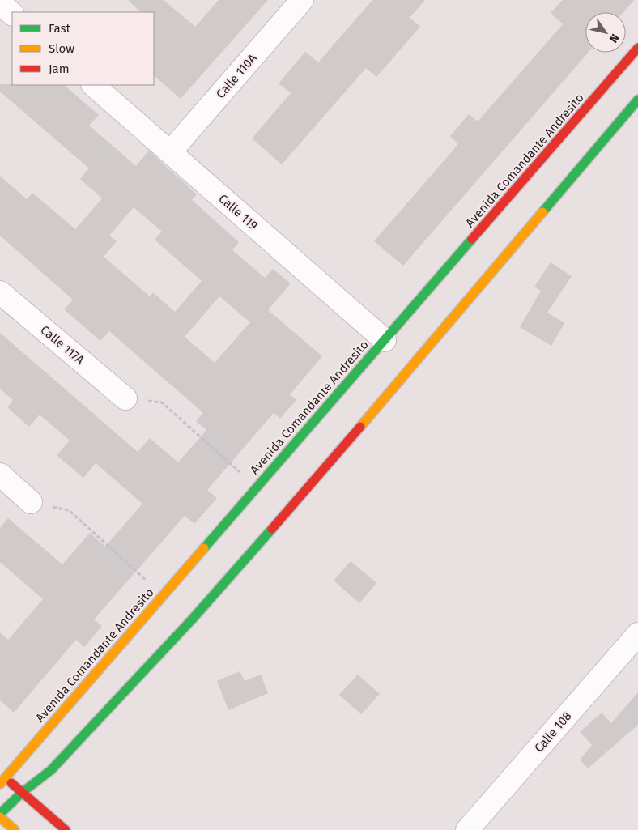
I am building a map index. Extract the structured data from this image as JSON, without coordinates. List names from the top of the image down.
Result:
{
  "streets": {
    "main road": ["Avenida Comandante Andresito"],
    "street": [
      "Calle 110A",
      "Calle 119",
      "Calle 117A",
      "Calle 108"
    ]
  },
  "crossings": [
    ["Calle 110A", "Calle 119"],
    ["Avenida Comandante Andresito", "Calle 119"]
  ],
  "legend": ["Fast", "Slow", "Jam"],
  "north": "bottom right"
}
